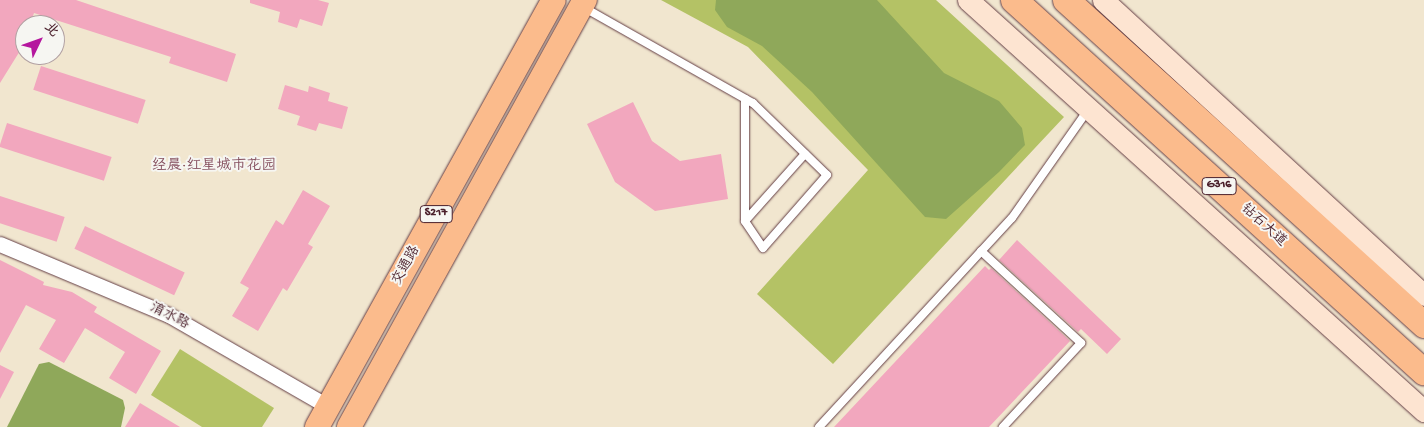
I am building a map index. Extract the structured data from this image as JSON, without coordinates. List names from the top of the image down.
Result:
{
  "streets": {
    "highway": ["G316", "钻石大道"],
    "main road": ["S217", "交通路"],
    "street": ["淯水路"]
  },
  "crossings": [
    ["交通路", "淯水路"]
  ],
  "districts": ["经晨·红星城市花园"],
  "north": "top right"
}
